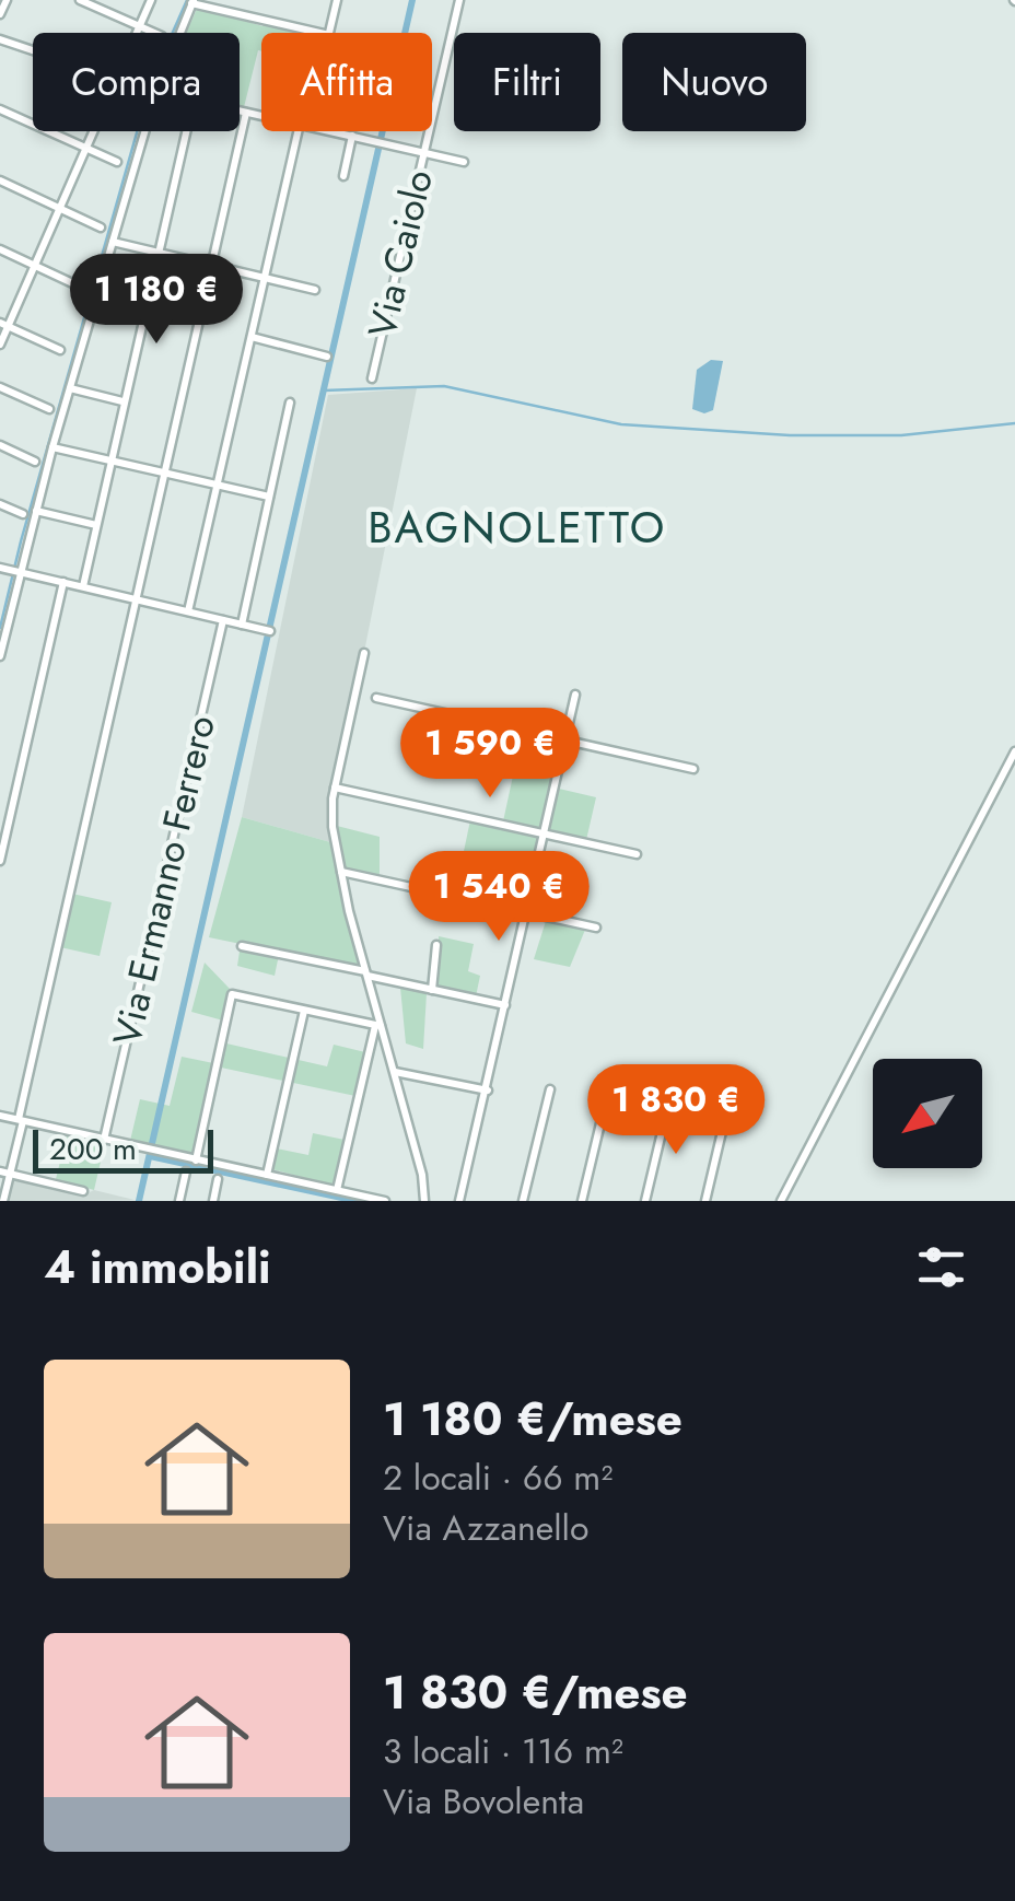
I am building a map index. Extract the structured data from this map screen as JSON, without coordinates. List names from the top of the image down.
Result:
{
  "streets": {
    "street": ["Via Caiolo", "Via Ermanno Ferrero"]
  },
  "districts": ["BAGNOLETTO"],
  "scale_bar": "200 m",
  "north": "bottom left",
  "page": {
    "chip": [
      "Compra",
      "Affitta",
      "Filtri",
      "Nuovo"
    ],
    "price": [
      "1 180 €",
      "1 590 €",
      "1 540 €",
      "1 830 €"
    ],
    "scale": "200 m",
    "heading": "4 immobili",
    "list": [
      {
        "name": "1 180 €/mese",
        "note": "2 locali · 66 m² · Via Azzanello"
      },
      {
        "name": "1 830 €/mese",
        "note": "3 locali · 116 m² · Via Bovolenta"
      }
    ]
  }
}
